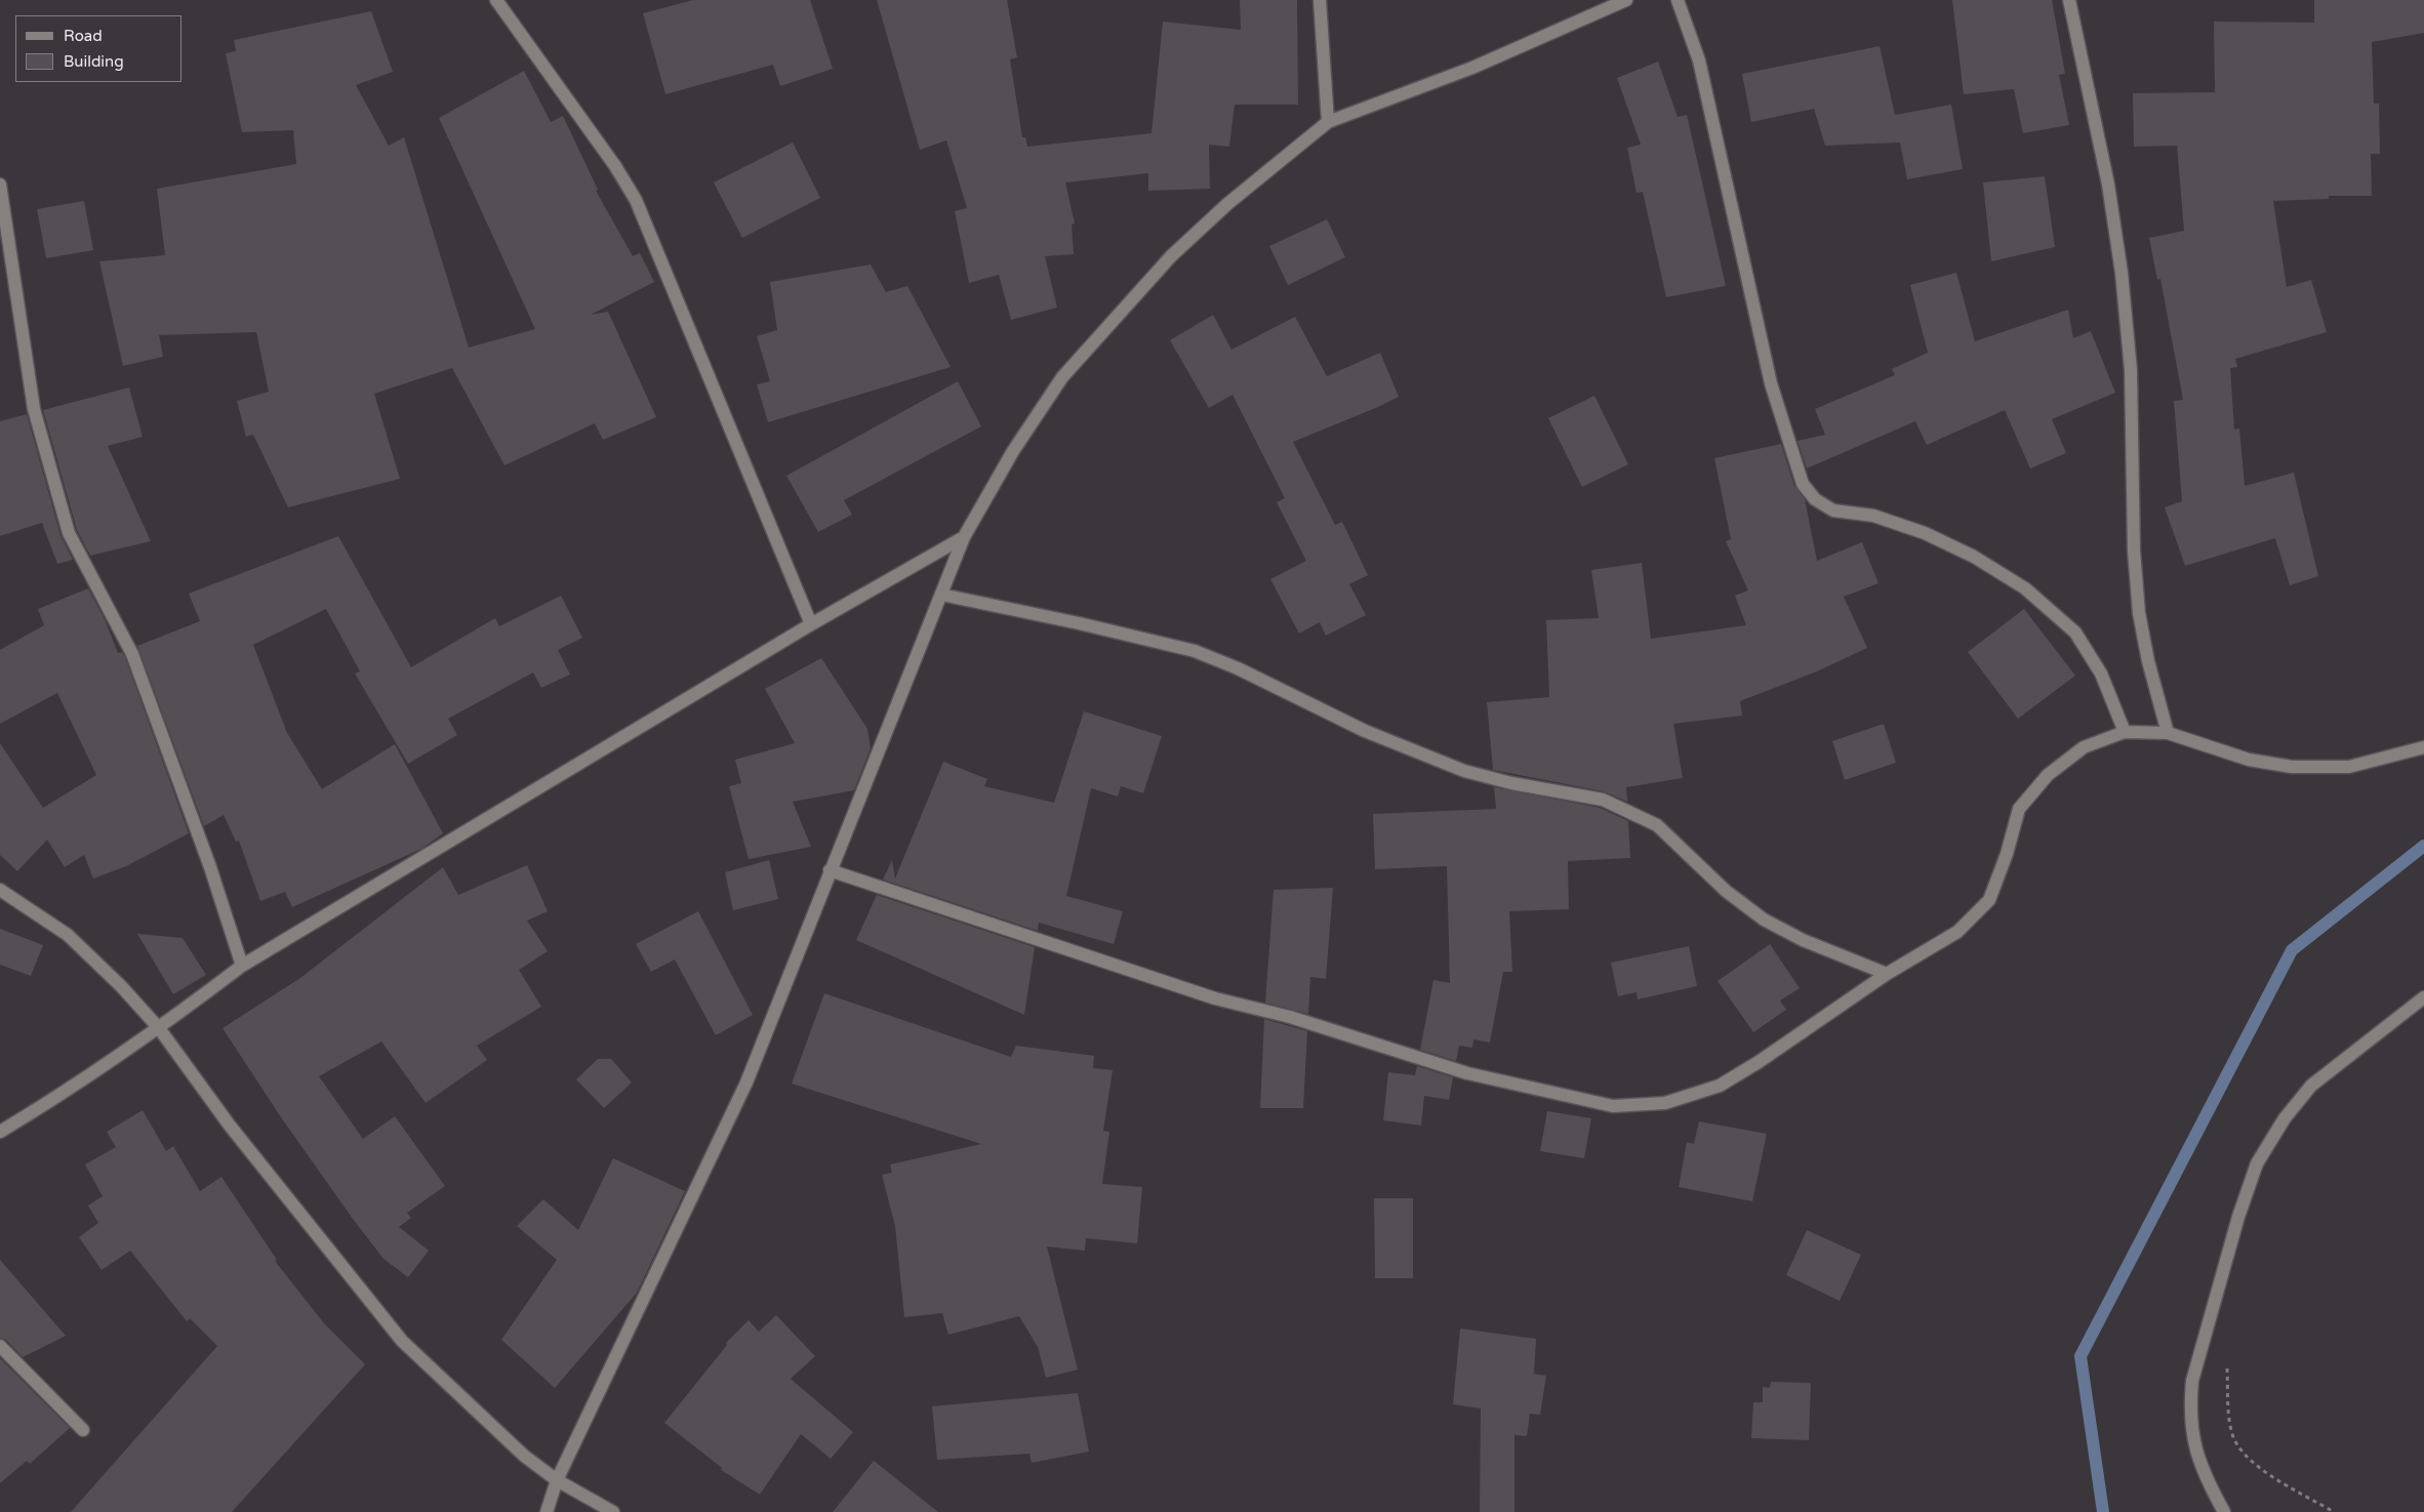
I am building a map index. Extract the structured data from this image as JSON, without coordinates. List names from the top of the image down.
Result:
{
  "legend": ["Road", "Building"]
}
